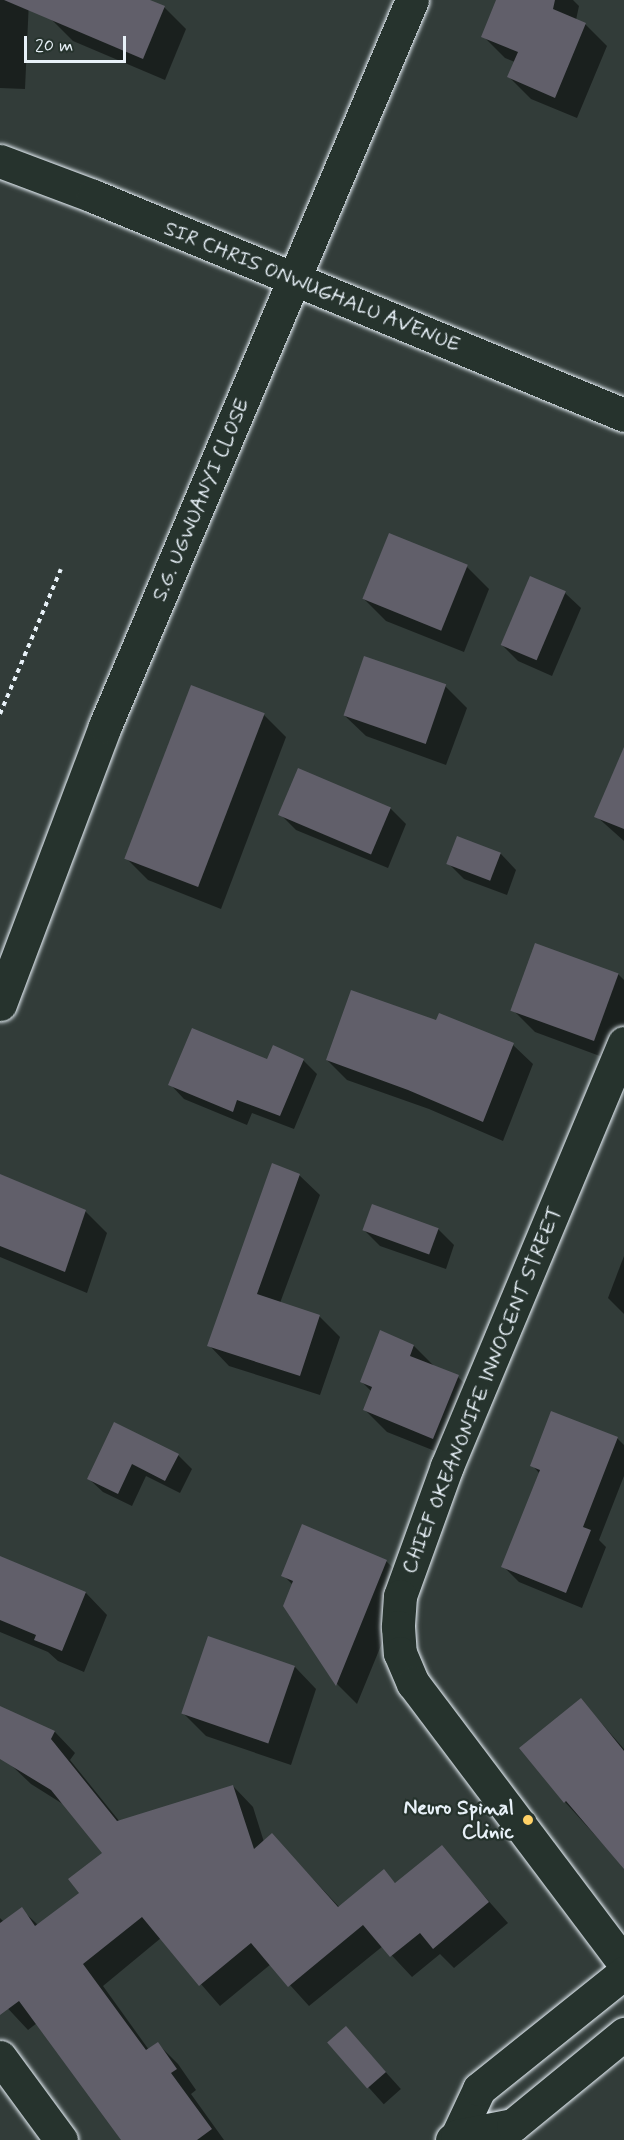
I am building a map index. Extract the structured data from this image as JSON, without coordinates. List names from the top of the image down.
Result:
{
  "streets": {
    "street": ["SIR CHRIS ONWUGHALU AVENUE", "S.G. UGWUANYI CLOSE", "CHIEF OKEANONIFE INNOCENT STREET"]
  },
  "crossings": [
    ["SIR CHRIS ONWUGHALU AVENUE", "S.G. UGWUANYI CLOSE"]
  ],
  "places": ["Neuro Spinal Clinic"],
  "scale_bar": "20 m"
}
